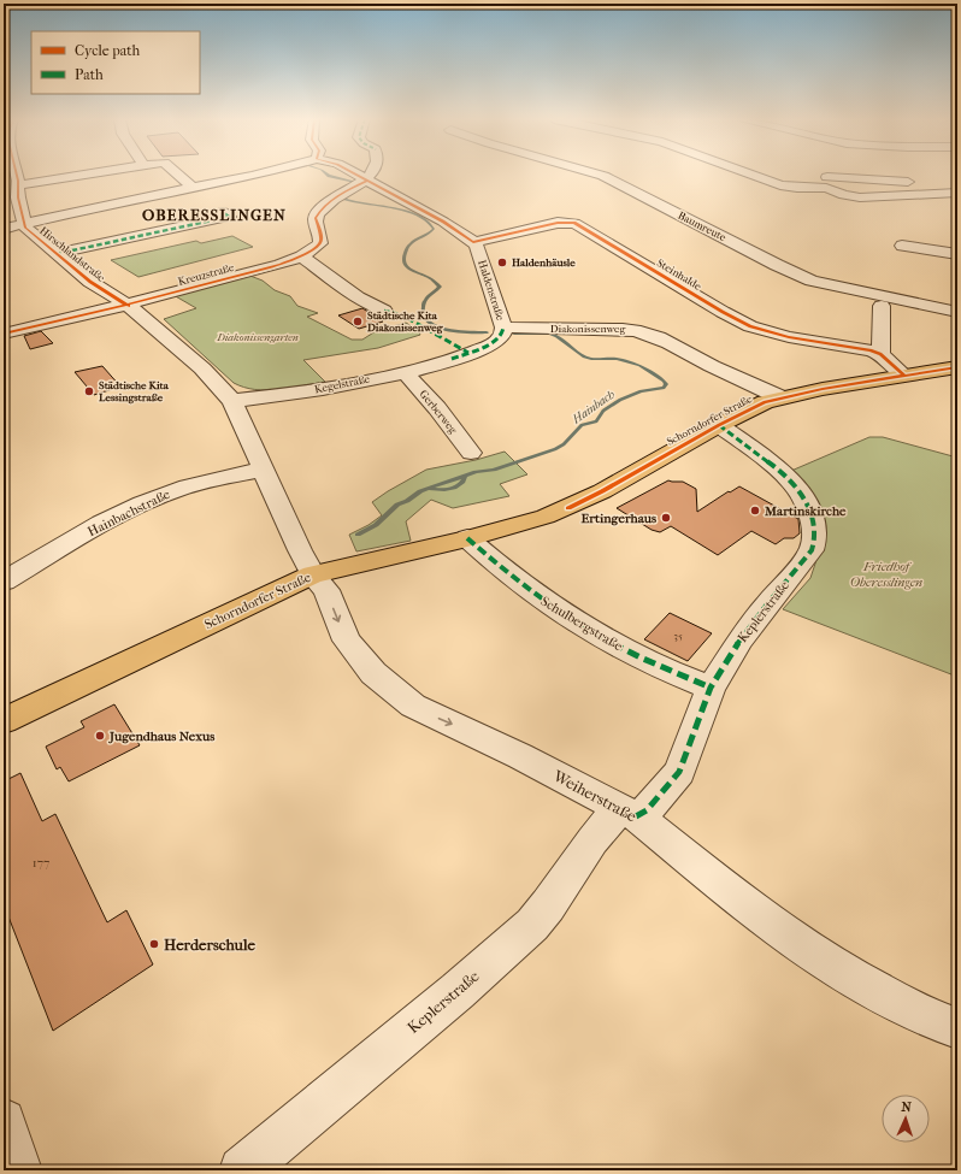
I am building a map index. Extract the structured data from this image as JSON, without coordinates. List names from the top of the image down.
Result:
{
  "streets": {
    "main road": ["Schorndorfer Straße"],
    "street": [
      "Baumreute",
      "Hirschlandstraße",
      "Kreuzstraße",
      "Steinhalde",
      "Haldenstraße",
      "Diakonissenweg",
      "Kegelstraße",
      "Gerberweg",
      "Hainbachstraße",
      "Keplerstraße",
      "Schulbergstraße",
      "Weiherstraße"
    ]
  },
  "crossings": [
    ["Hirschlandstraße", "Kreuzstraße"],
    ["Hirschlandstraße", "Kegelstraße"],
    ["Hirschlandstraße", "Schorndorfer Straße"],
    ["Hirschlandstraße", "Hainbachstraße"],
    ["Hirschlandstraße", "Weiherstraße"],
    ["Steinhalde", "Haldenstraße"],
    ["Haldenstraße", "Diakonissenweg"],
    ["Haldenstraße", "Kegelstraße"],
    ["Diakonissenweg", "Kegelstraße"],
    ["Diakonissenweg", "Schorndorfer Straße"],
    ["Kegelstraße", "Gerberweg"],
    ["Schorndorfer Straße", "Keplerstraße"],
    ["Schorndorfer Straße", "Schulbergstraße"],
    ["Schorndorfer Straße", "Weiherstraße"],
    ["Keplerstraße", "Schulbergstraße"],
    ["Keplerstraße", "Weiherstraße"]
  ],
  "one_way": ["Weiherstraße"],
  "districts": ["OBERESSLINGEN"],
  "water": ["Hainbach"],
  "parks": ["Diakonissengarten", "Friedhof Oberesslingen"],
  "places": [
    "Haldenhäusle",
    "Städtische Kita Diakonissenweg",
    "Städtische Kita Lessingstraße",
    "Martinskirche",
    "Ertingerhaus",
    "Jugendhaus Nexus",
    "Herderschule"
  ],
  "house_numbers": ["35", "177"],
  "legend": ["Cycle path", "Path"],
  "north": "top"
}
